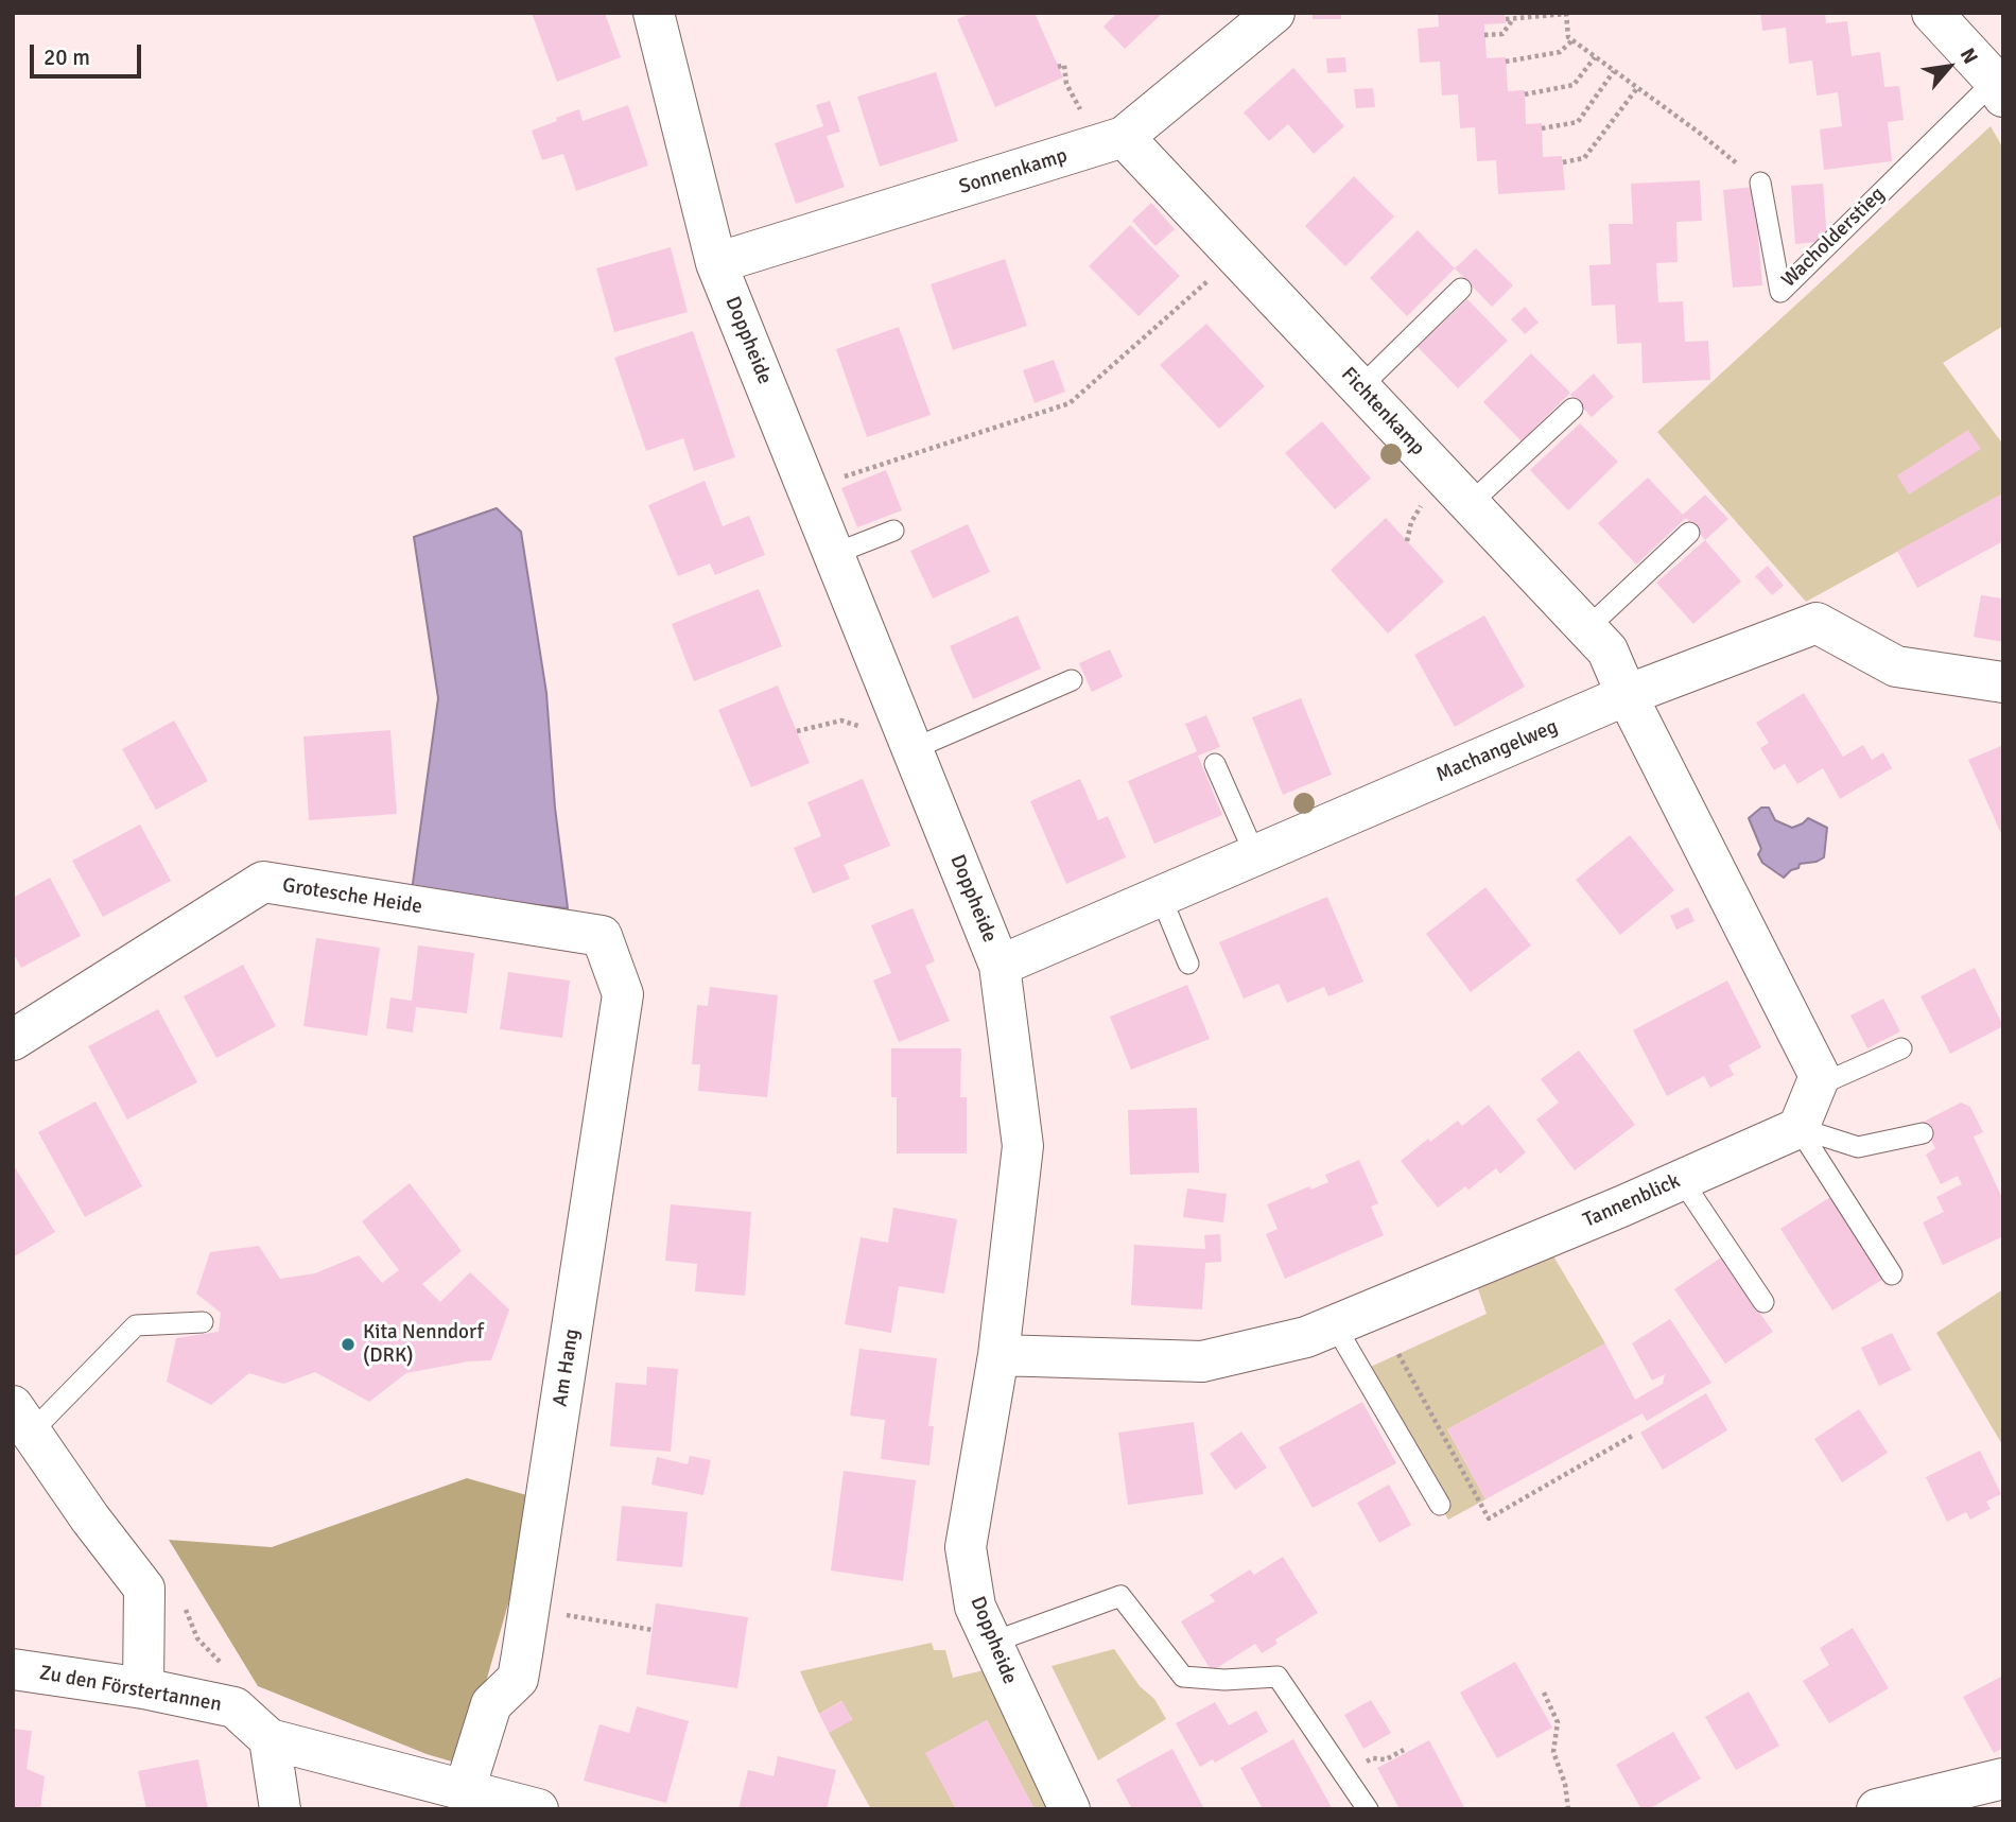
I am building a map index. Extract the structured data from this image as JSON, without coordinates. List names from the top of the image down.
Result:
{
  "streets": {
    "street": [
      "Sonnenkamp",
      "Doppheide",
      "Fichtenkamp",
      "Machangelweg",
      "Grotesche Heide",
      "Tannenblick",
      "Am Hang",
      "Zu den Förstertannen"
    ],
    "lane": ["Wacholderstieg"]
  },
  "crossings": [
    ["Sonnenkamp", "Doppheide"],
    ["Sonnenkamp", "Fichtenkamp"],
    ["Doppheide", "Machangelweg"],
    ["Doppheide", "Tannenblick"],
    ["Fichtenkamp", "Machangelweg"],
    ["Grotesche Heide", "Am Hang"],
    ["Am Hang", "Zu den Förstertannen"]
  ],
  "places": ["Kita Nenndorf (DRK)"],
  "scale_bar": "20 m",
  "north": "top right"
}
